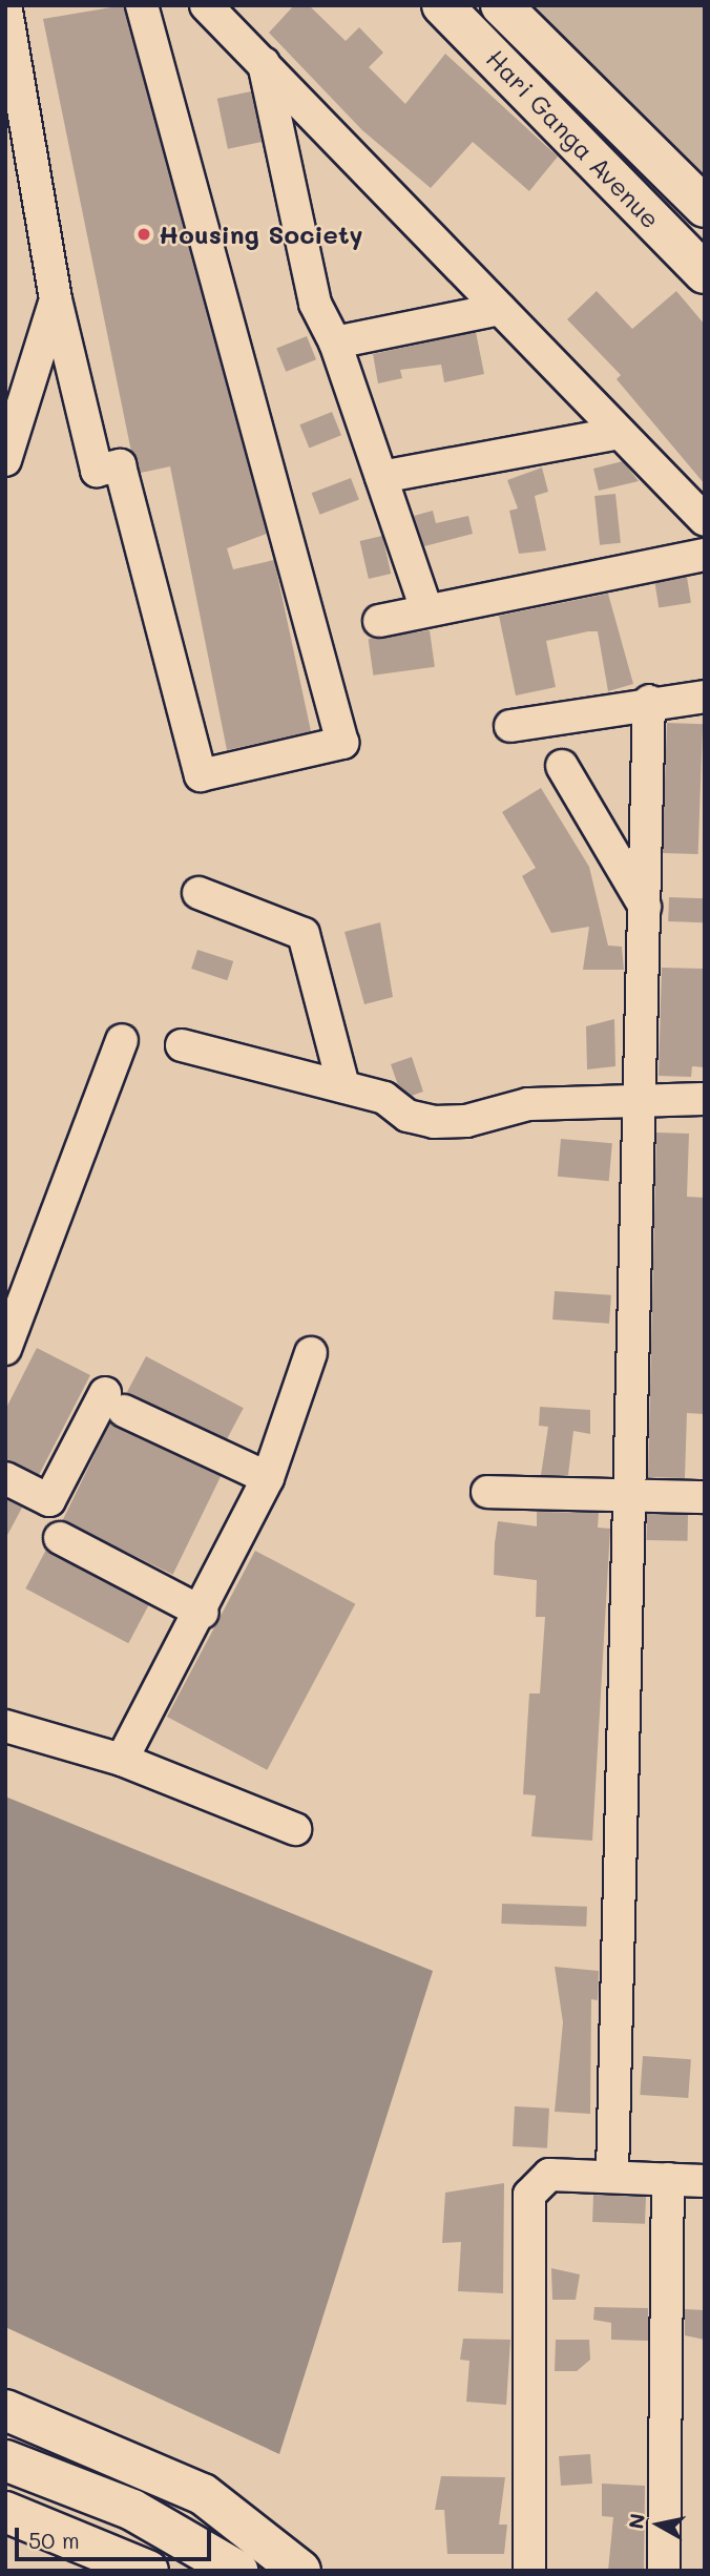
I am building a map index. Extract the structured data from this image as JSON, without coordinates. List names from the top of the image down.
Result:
{
  "streets": {
    "street": ["Hari Ganga Avenue"]
  },
  "places": ["Housing Society"],
  "scale_bar": "50 m",
  "north": "left"
}
